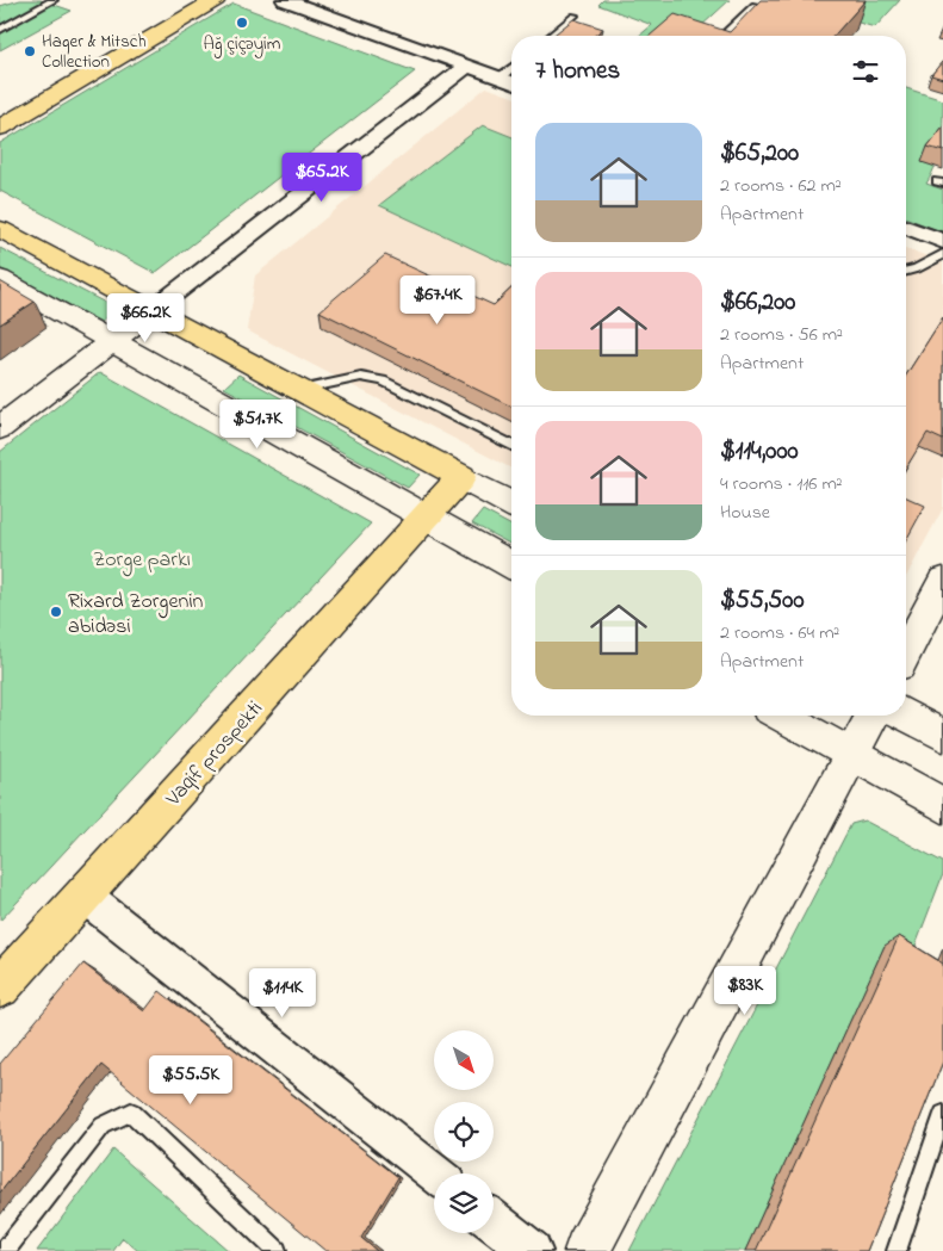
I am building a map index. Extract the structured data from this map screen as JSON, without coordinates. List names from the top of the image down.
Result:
{
  "streets": {
    "main road": ["Vaqif prospekti"]
  },
  "parks": ["Zorge parkı"],
  "places": ["Ağ çiçəyim", "Hager & Mitsch Collection", "Rixard Zorgenin abidəsi"],
  "north": "bottom right",
  "page": {
    "heading": "7 homes",
    "list": [
      {
        "name": "$65,200",
        "note": "2 rooms · 62 m² · Apartment"
      },
      {
        "name": "$66,200",
        "note": "2 rooms · 56 m² · Apartment"
      },
      {
        "name": "$114,000",
        "note": "4 rooms · 116 m² · House"
      },
      {
        "name": "$55,500",
        "note": "2 rooms · 64 m² · Apartment"
      }
    ],
    "price": [
      "$65.2K",
      "$67.4K",
      "$66.2K",
      "$51.7K",
      "$83K",
      "$114K",
      "$55.5K"
    ]
  }
}
